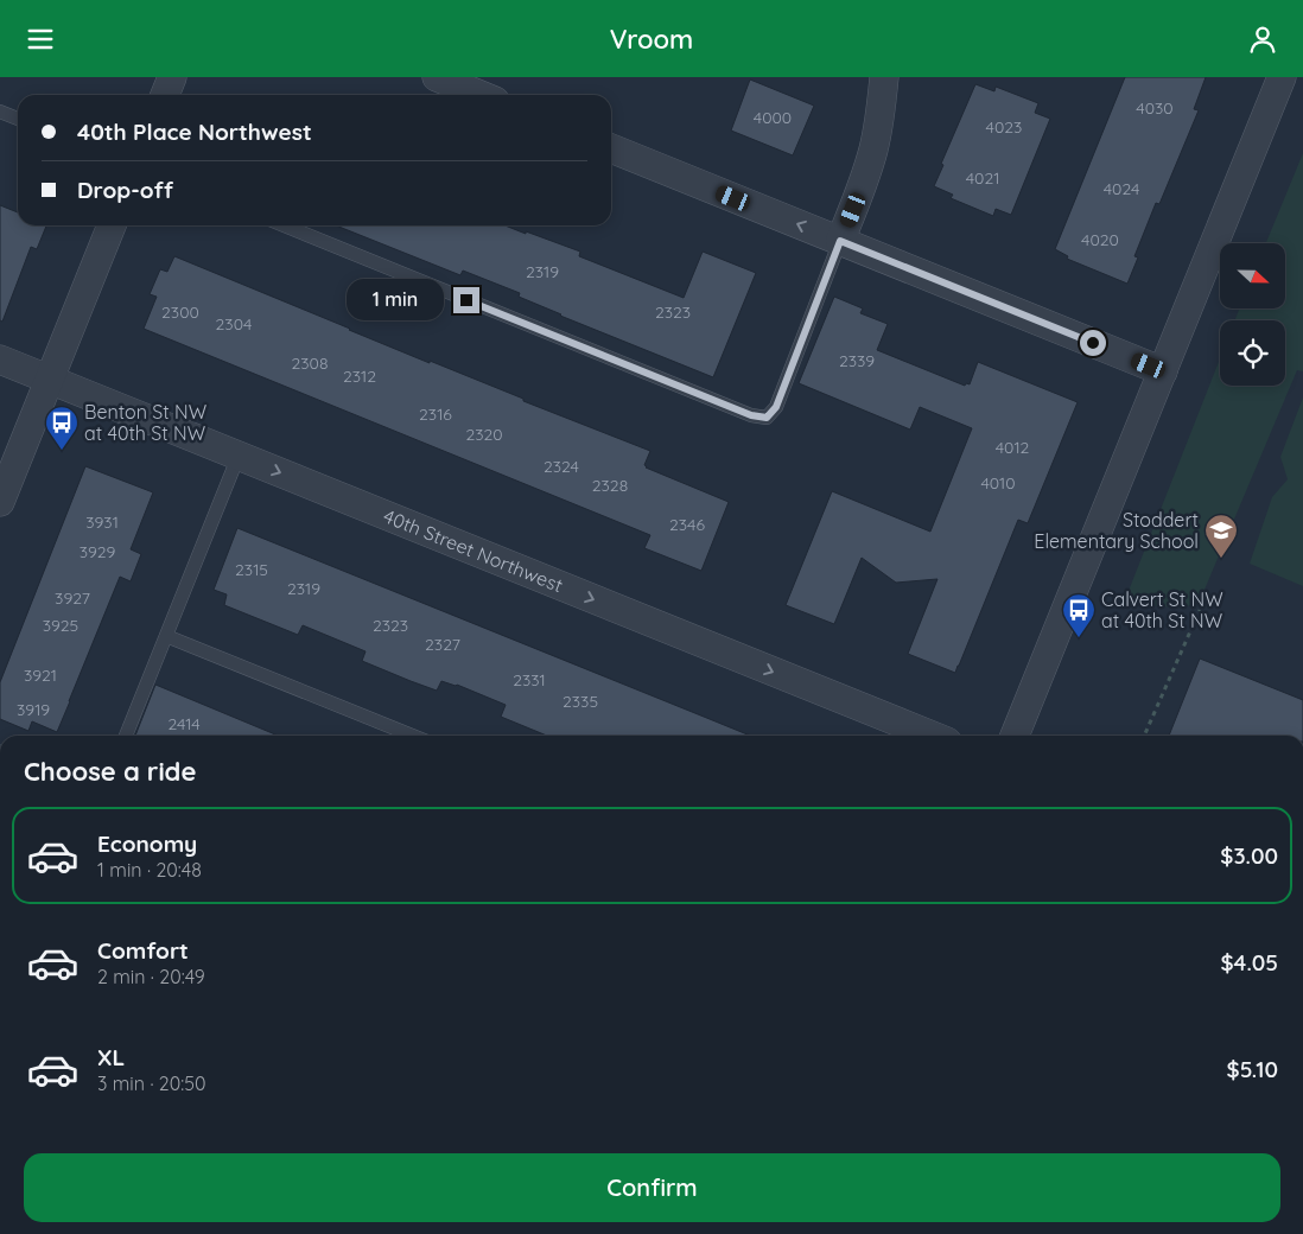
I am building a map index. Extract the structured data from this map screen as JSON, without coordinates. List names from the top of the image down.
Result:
{
  "streets": {
    "street": ["40th Street Northwest"]
  },
  "one_way": ["40th Street Northwest"],
  "places": {
    "bus stop": ["Benton St NW at 40th St NW", "Calvert St NW at 40th St NW"],
    "school or university": ["Stoddert Elementary School"]
  },
  "house_numbers": [
    "4030",
    "4000",
    "4023",
    "4021",
    "4024",
    "4020",
    "2319",
    "2300",
    "2323",
    "2304",
    "2339",
    "2308",
    "2312",
    "2316",
    "2320",
    "4012",
    "2324",
    "4010",
    "2328",
    "3931",
    "2346",
    "3929",
    "2315",
    "2319",
    "3927",
    "3925",
    "2323",
    "2327",
    "3921",
    "2331",
    "2335",
    "3919",
    "2414"
  ],
  "north": "right",
  "page": {
    "header": "Vroom",
    "banner": ["40th Place Northwest", "Drop-off"],
    "bubble": "1 min",
    "heading": "Choose a ride",
    "list": [
      {
        "name": "Economy",
        "note": "1 min · 20:48",
        "value": "$3.00"
      },
      {
        "name": "Comfort",
        "note": "2 min · 20:49",
        "value": "$4.05"
      },
      {
        "name": "XL",
        "note": "3 min · 20:50",
        "value": "$5.10"
      }
    ],
    "buttons": "Confirm"
  }
}
